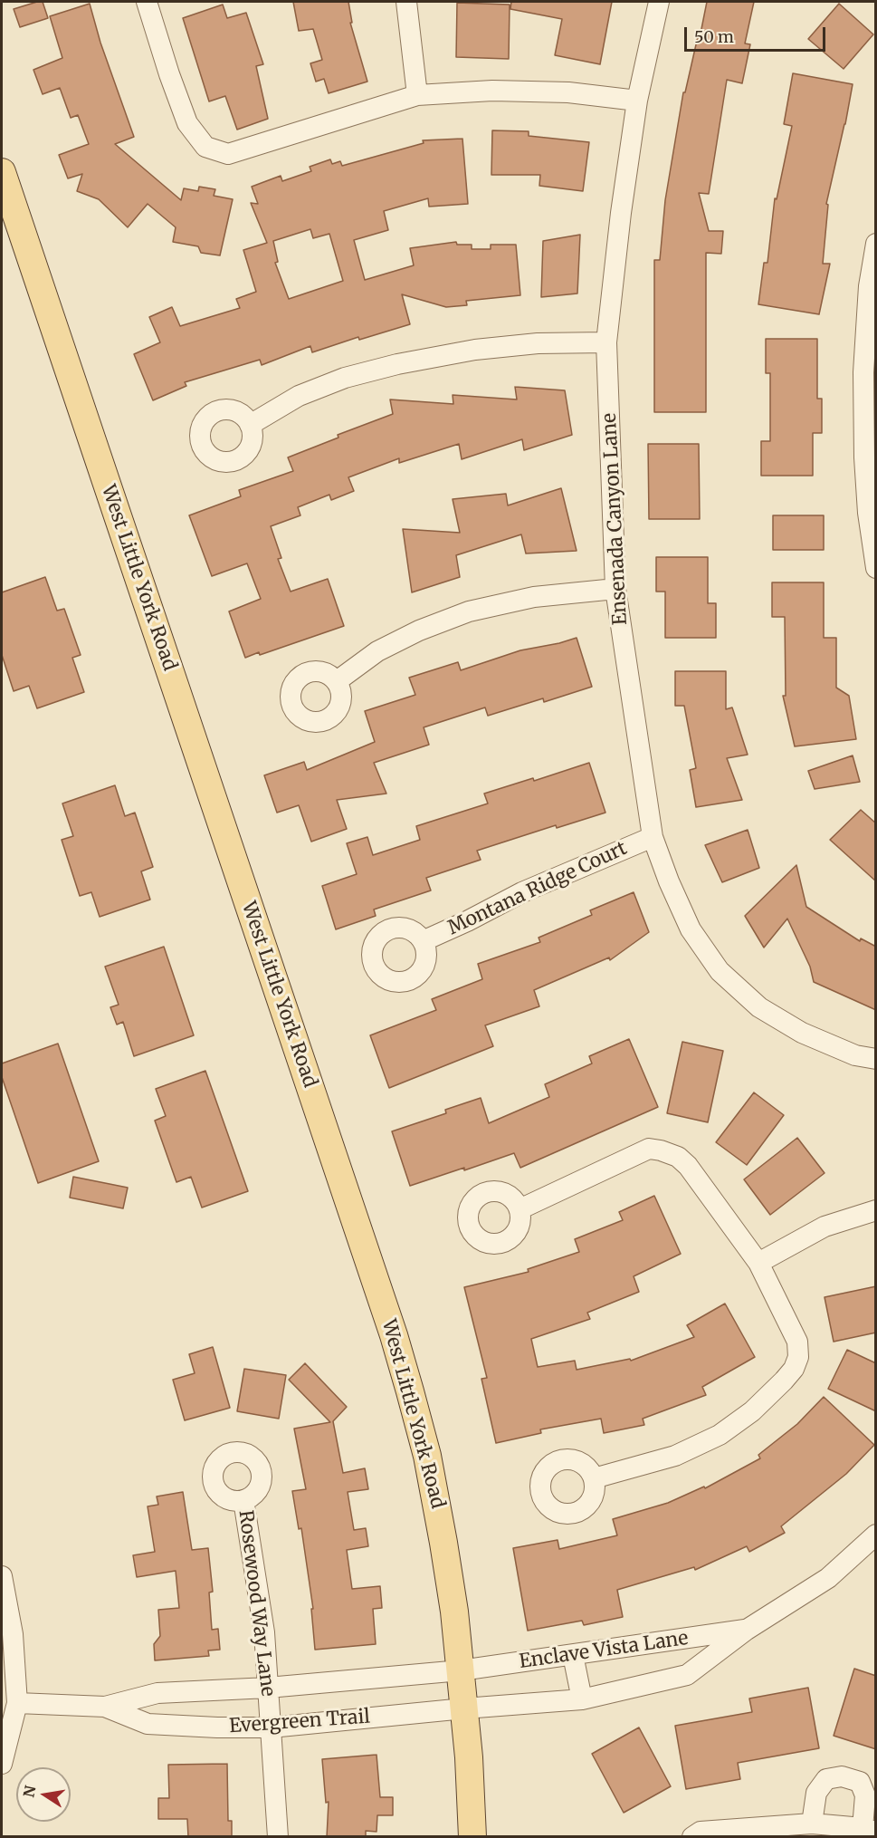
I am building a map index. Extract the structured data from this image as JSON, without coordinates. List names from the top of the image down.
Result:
{
  "streets": {
    "main road": ["West Little York Road"],
    "street": [
      "Ensenada Canyon Lane",
      "Montana Ridge Court",
      "Rosewood Way Lane",
      "Enclave Vista Lane",
      "Evergreen Trail"
    ]
  },
  "crossings": [
    ["Ensenada Canyon Lane", "Montana Ridge Court"],
    ["West Little York Road", "Enclave Vista Lane"],
    ["West Little York Road", "Evergreen Trail"],
    ["Rosewood Way Lane", "Evergreen Trail"],
    ["Enclave Vista Lane", "Evergreen Trail"]
  ],
  "scale_bar": "50 m",
  "north": "left"
}
